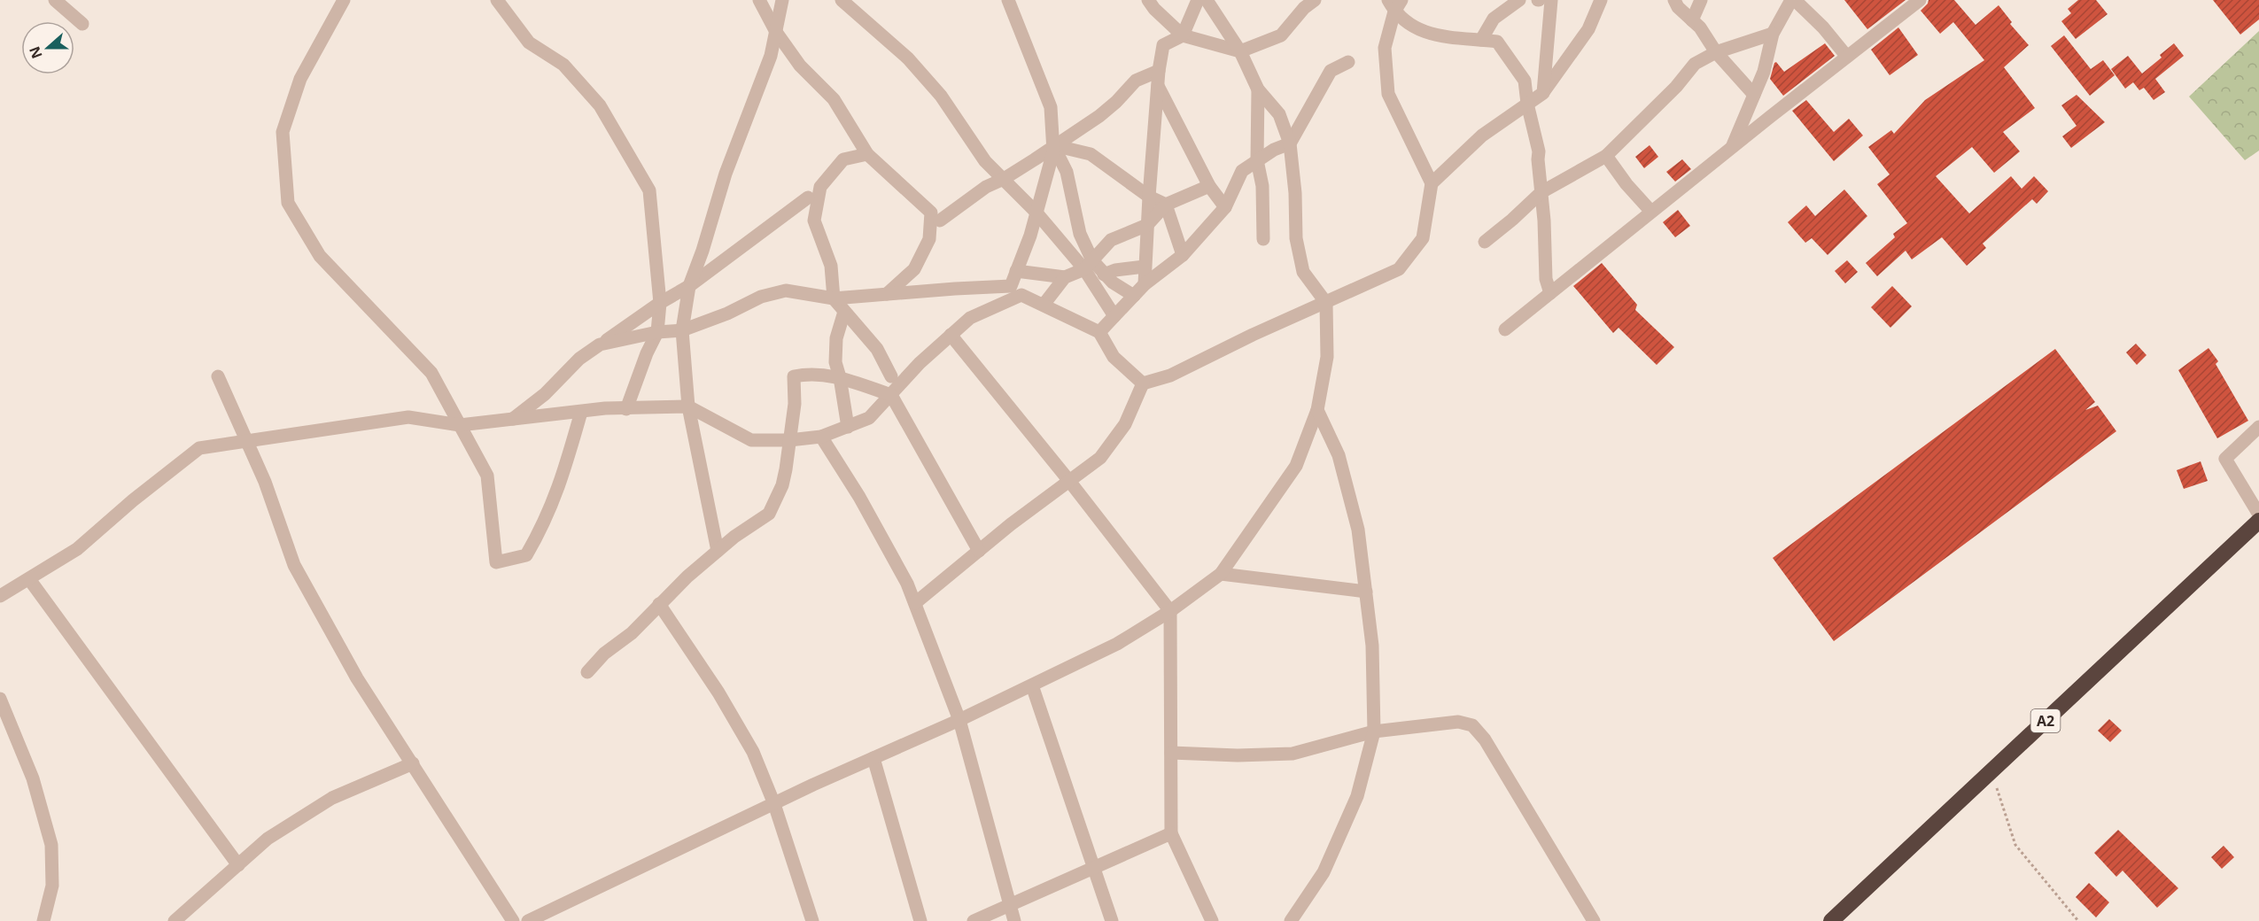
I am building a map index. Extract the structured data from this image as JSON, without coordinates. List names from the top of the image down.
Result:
{
  "streets": {
    "highway": ["A2"]
  },
  "north": "left"
}
